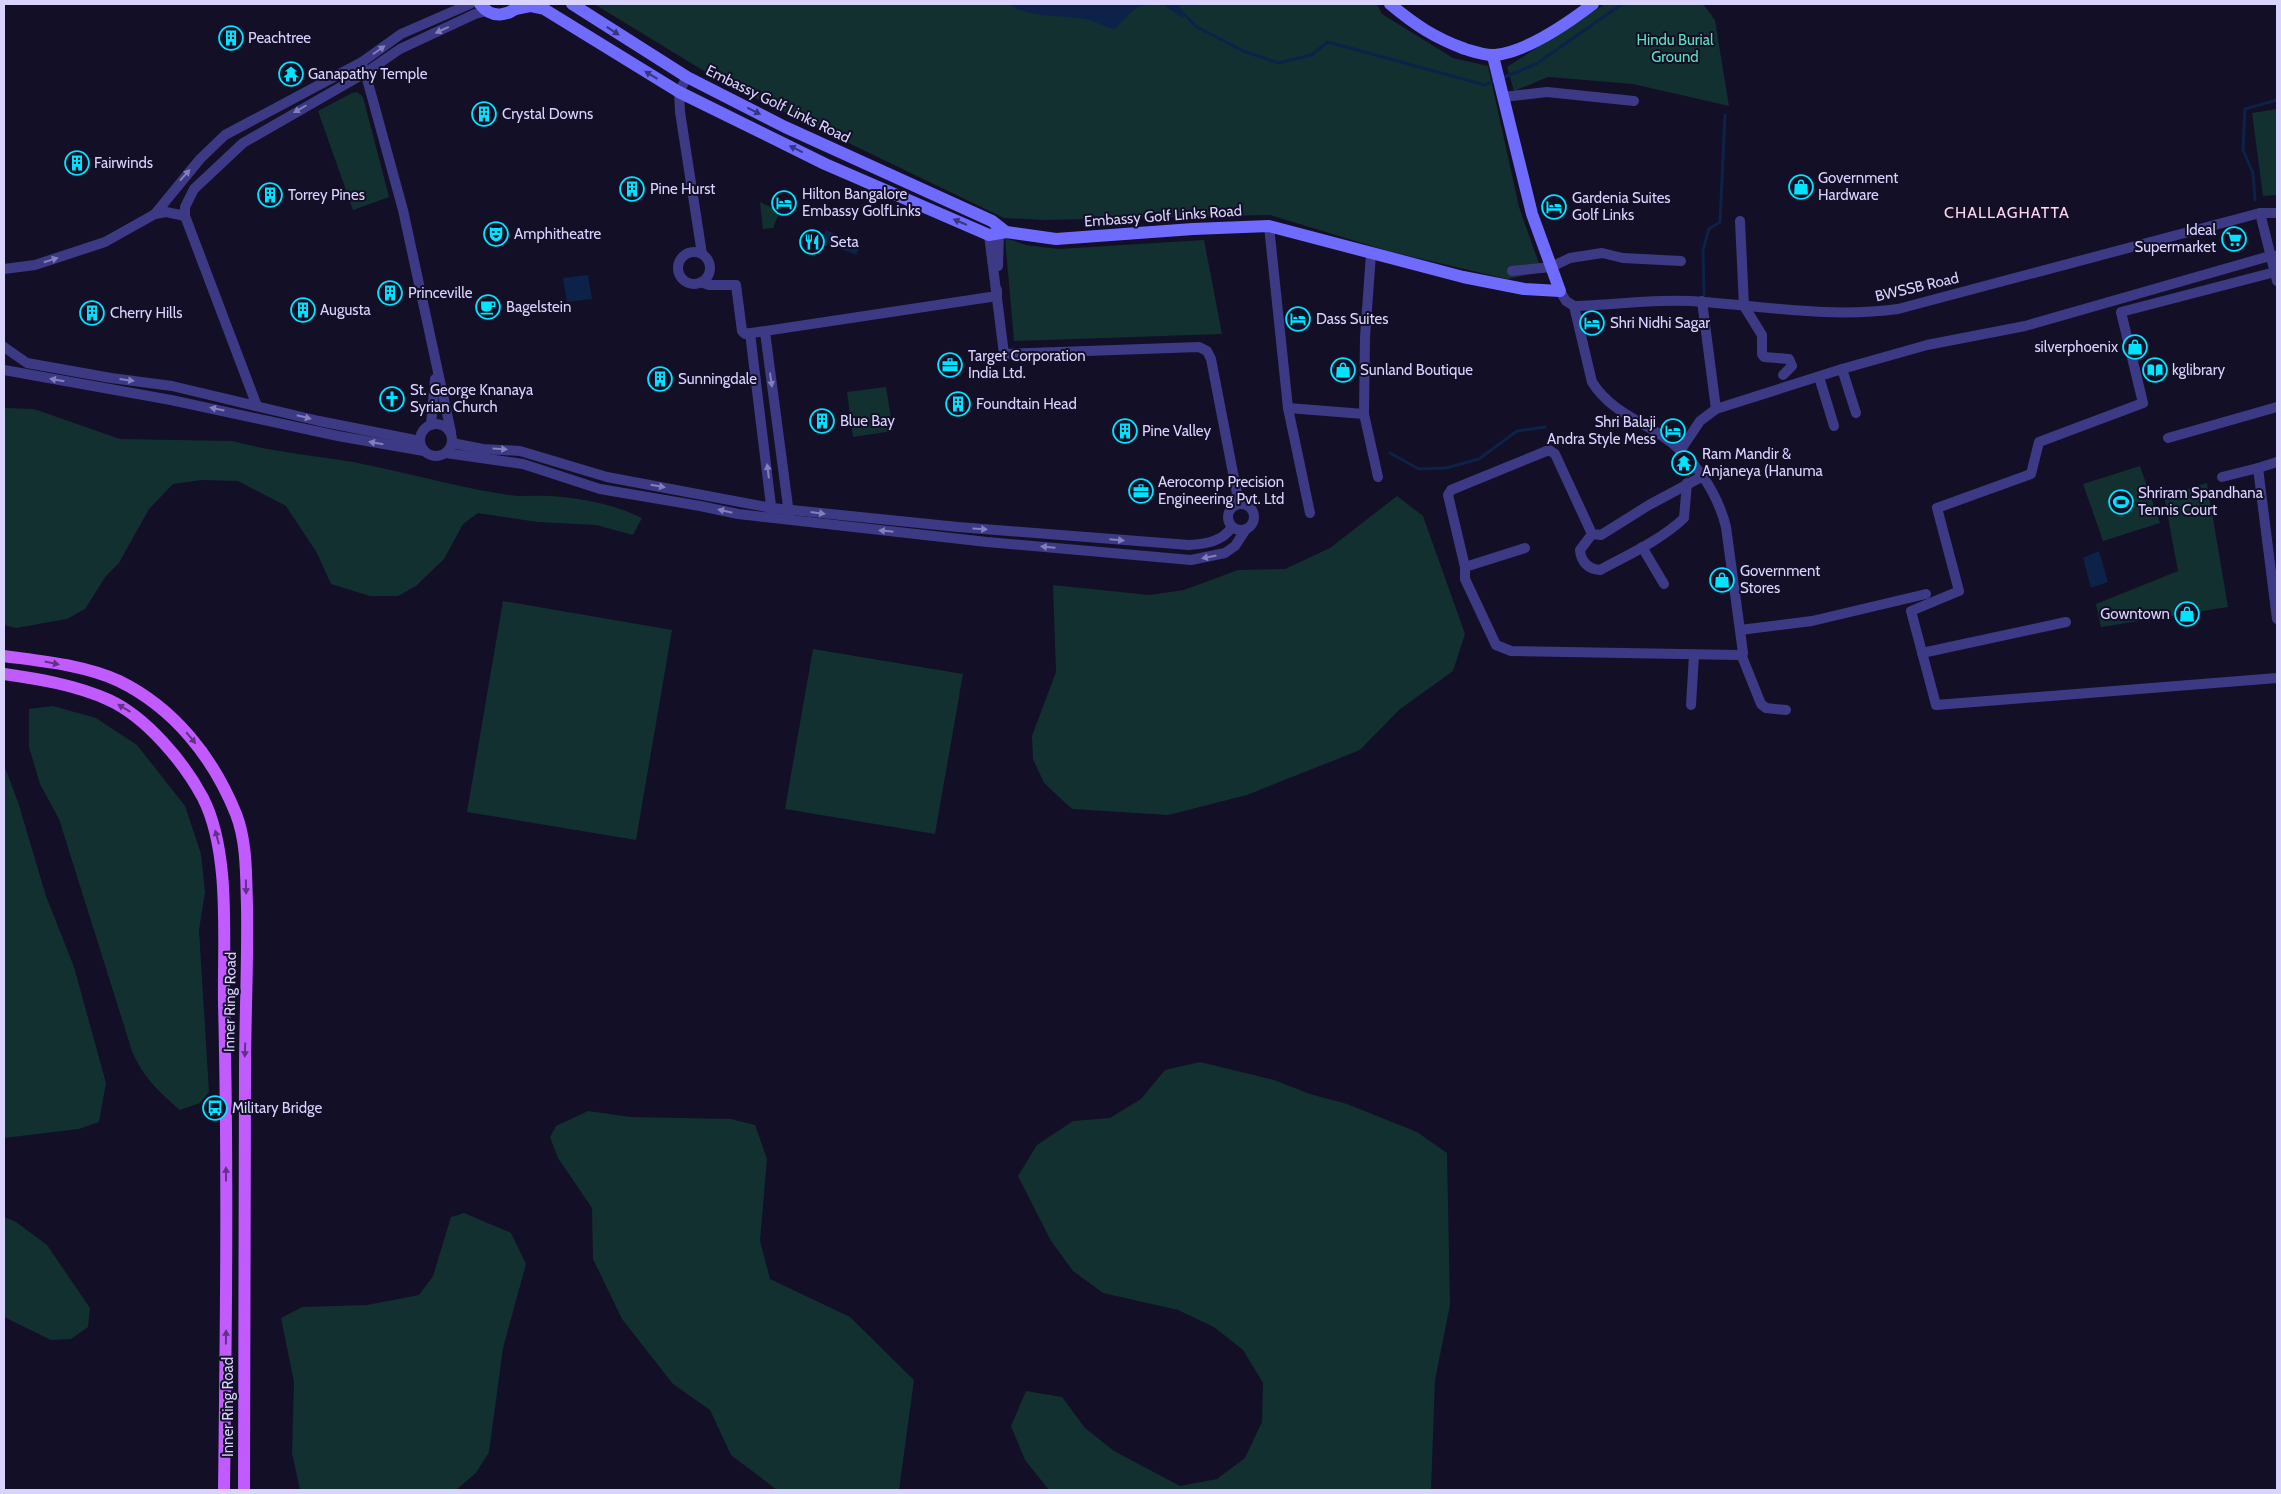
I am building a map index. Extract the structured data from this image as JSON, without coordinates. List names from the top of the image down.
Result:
{
  "streets": {
    "main road": ["Inner Ring Road"],
    "street": ["Embassy Golf Links Road", "BWSSB Road"]
  },
  "districts": ["CHALLAGHATTA"],
  "parks": ["Hindu Burial Ground"],
  "places": {
    "building": [
      "Peachtree",
      "Crystal Downs",
      "Fairwinds",
      "Pine Hurst",
      "Torrey Pines",
      "Princeville",
      "Augusta",
      "Cherry Hills",
      "Sunningdale",
      "Foundtain Head",
      "Blue Bay",
      "Pine Valley"
    ],
    "temple": ["Ganapathy Temple", "Ram Mandir & Anjaneya (Hanuma"],
    "shop": [
      "Government Hardware",
      "silverphoenix",
      "Sunland Boutique",
      "Government Stores",
      "Gowntown"
    ],
    "hotel": [
      "Hilton Bangalore Embassy GolfLinks",
      "Gardenia Suites Golf Links",
      "Dass Suites",
      "Shri Nidhi Sagar",
      "Shri Balaji Andra Style Mess"
    ],
    "theatre": ["Amphitheatre"],
    "supermarket": ["Ideal Supermarket"],
    "restaurant": ["Seta"],
    "cafe": ["Bagelstein"],
    "office": ["Target Corporation India Ltd.", "Aerocomp Precision Engineering Pvt. Ltd"],
    "library": ["kglibrary"],
    "church": ["St. George Knanaya Syrian Church"],
    "sports": ["Shriram Spandhana Tennis Court"],
    "bus stop": ["Military Bridge"]
  }
}
